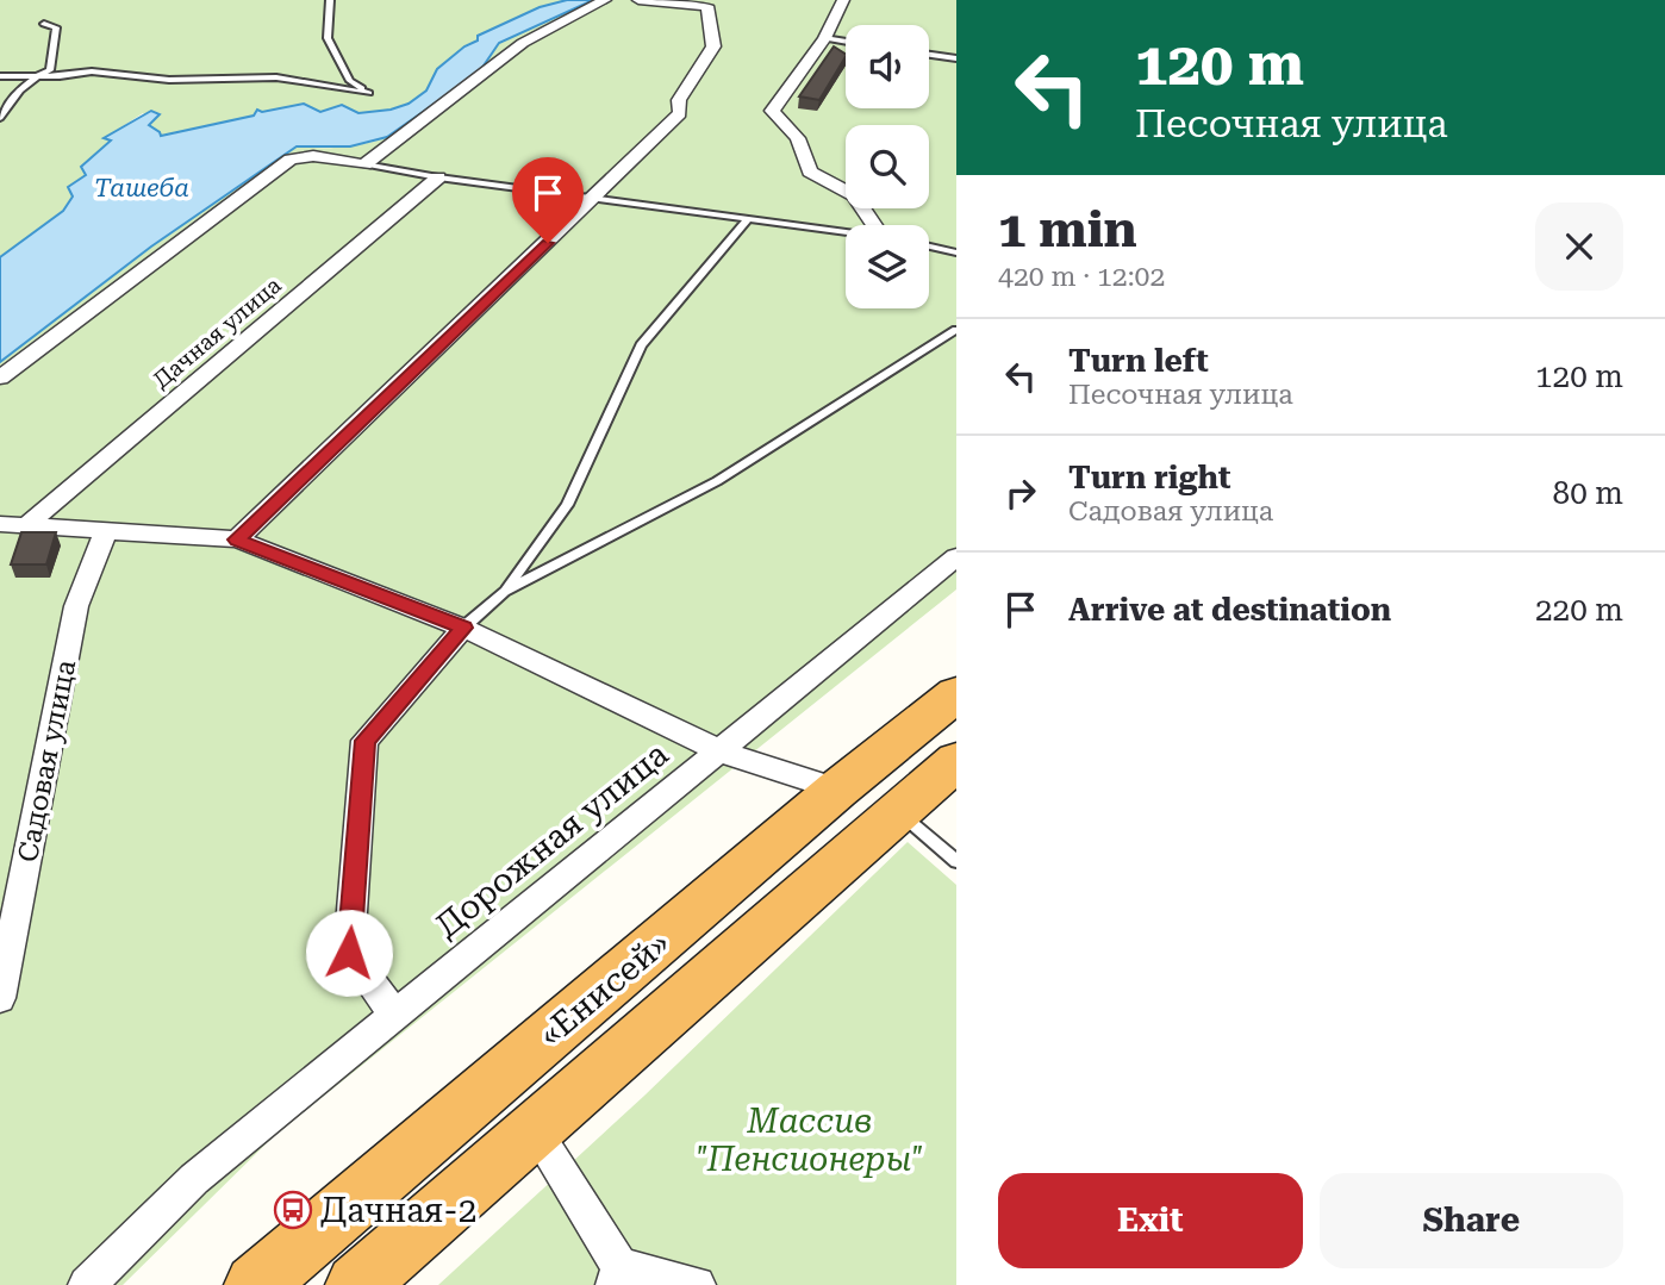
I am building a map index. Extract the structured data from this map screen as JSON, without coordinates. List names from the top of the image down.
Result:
{
  "streets": {
    "highway": ["«Енисей»"],
    "street": ["Дачная улица", "Садовая улица", "Дорожная улица"]
  },
  "water": ["Ташеба"],
  "parks": ["Массив \"Пенсионеры\""],
  "places": {
    "bus stop": ["Дачная-2"]
  },
  "page": {
    "turn": ["120 m", "Песочная улица"],
    "heading": ["1 min", "420 m · 12:02"],
    "list": [
      {
        "name": "Turn left",
        "note": "Песочная улица",
        "value": "120 m"
      },
      {
        "name": "Turn right",
        "note": "Садовая улица",
        "value": "80 m"
      },
      {
        "name": "Arrive at destination",
        "value": "220 m"
      }
    ],
    "buttons": ["Exit", "Share"]
  }
}
